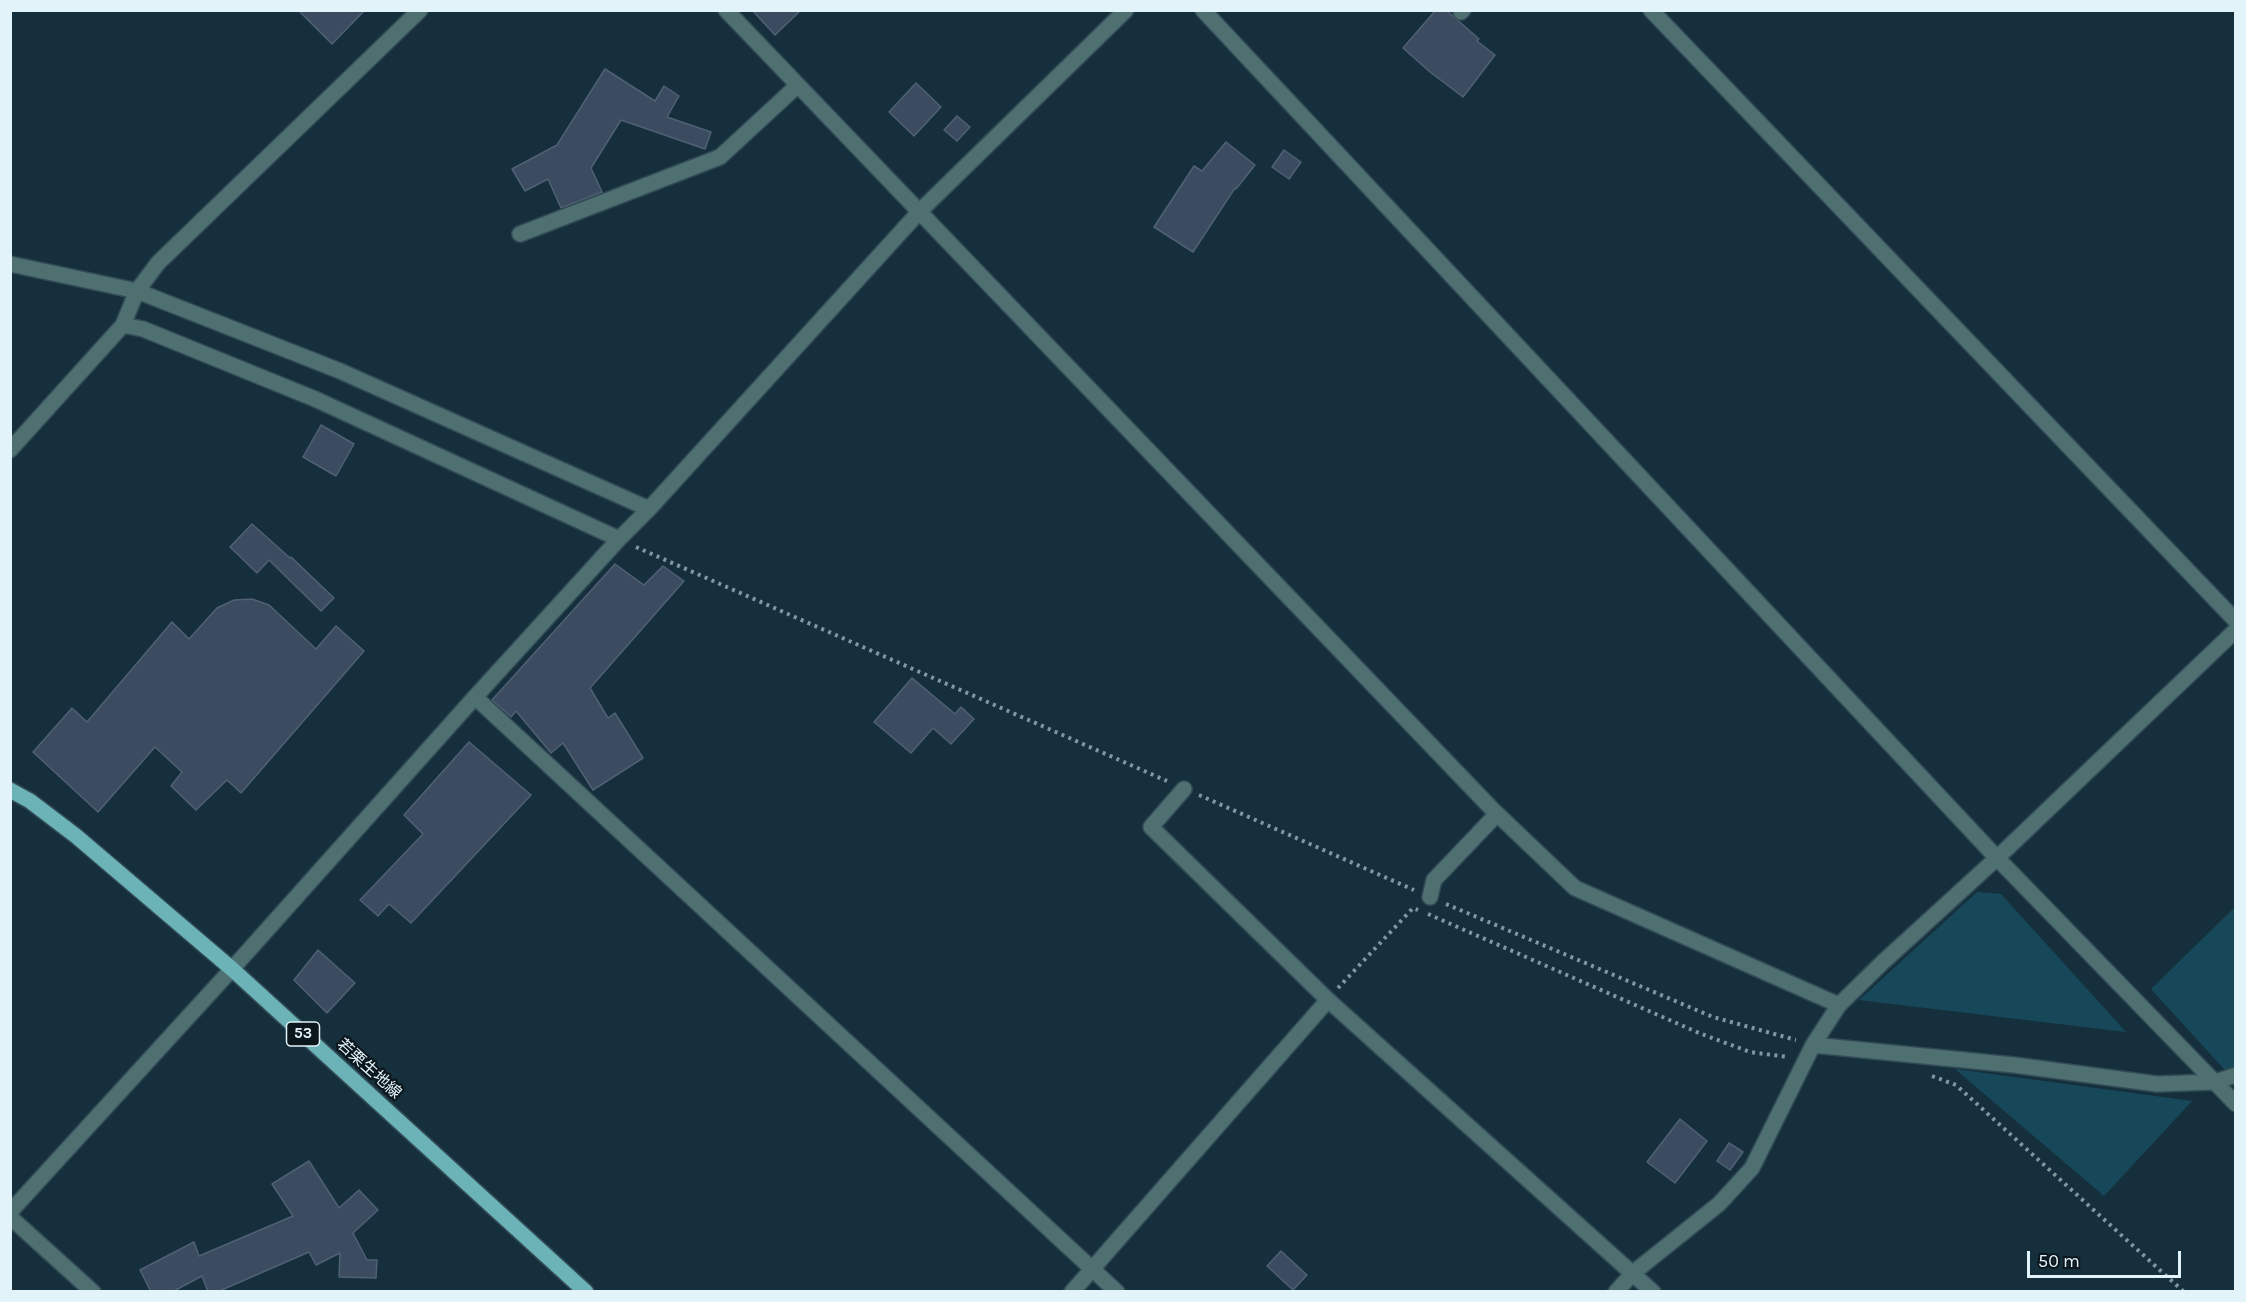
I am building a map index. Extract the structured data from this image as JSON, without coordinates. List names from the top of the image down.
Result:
{
  "streets": {
    "main road": ["53", "若栗生地線"]
  },
  "scale_bar": "50 m"
}
